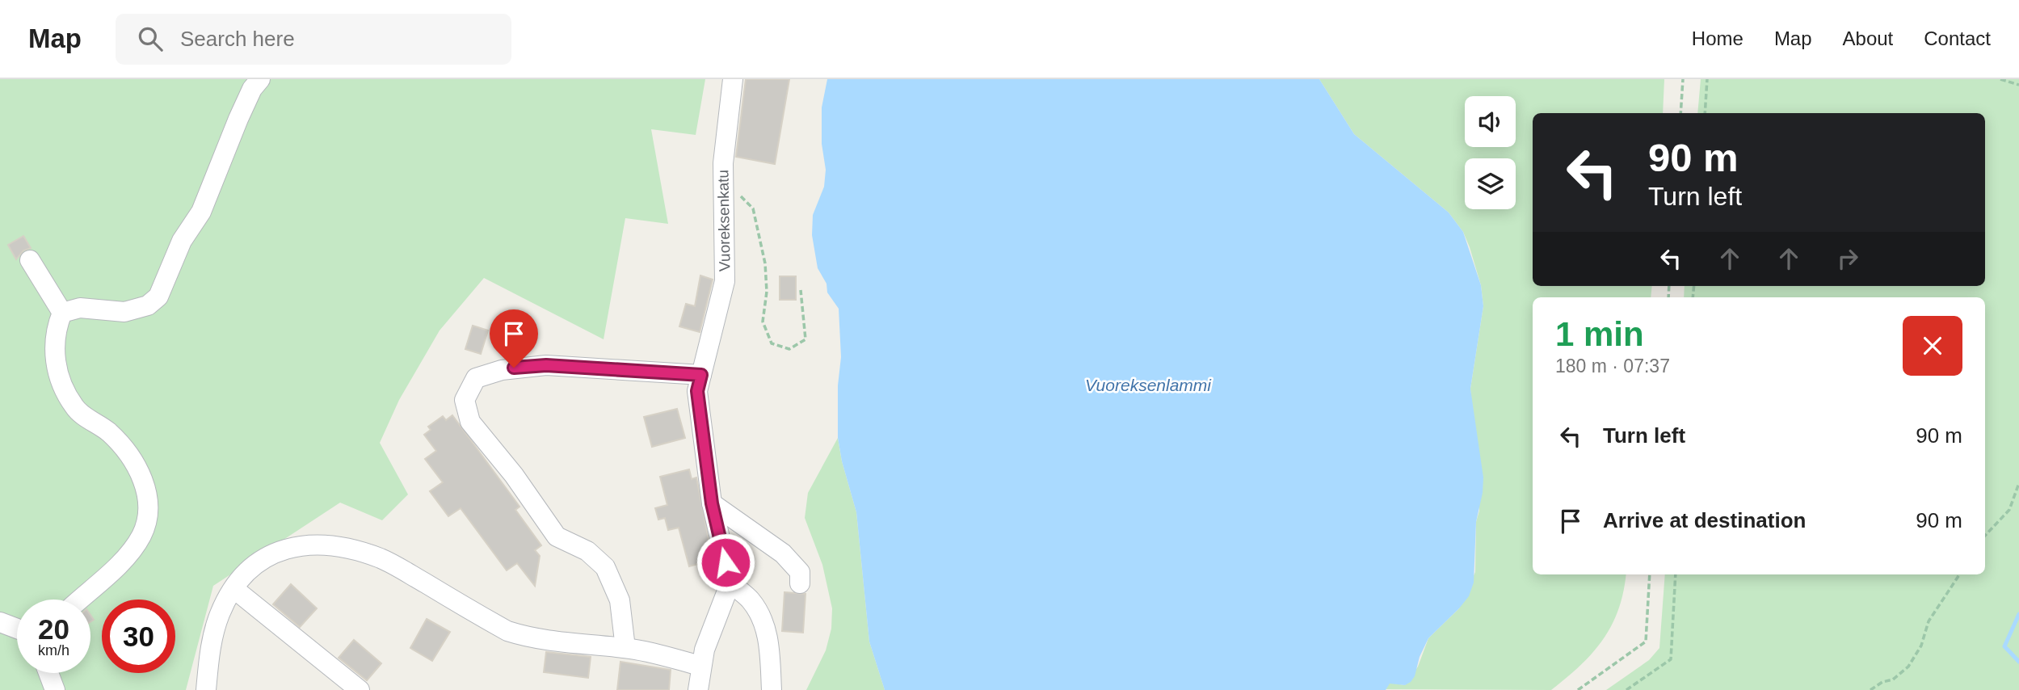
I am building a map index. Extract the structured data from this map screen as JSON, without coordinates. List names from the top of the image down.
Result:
{
  "streets": {
    "street": ["Vuoreksenkatu"]
  },
  "water": ["Vuoreksenlammi"],
  "page": {
    "header": "Map",
    "search": "Search here",
    "nav": [
      "Home",
      "Map",
      "About",
      "Contact"
    ],
    "turn": ["90 m", "Turn left"],
    "heading": ["1 min", "180 m · 07:37"],
    "list": [
      {
        "name": "Turn left",
        "value": "90 m"
      },
      {
        "name": "Arrive at destination",
        "value": "90 m"
      }
    ],
    "speed": "20 km/h",
    "limit": "30"
  }
}
